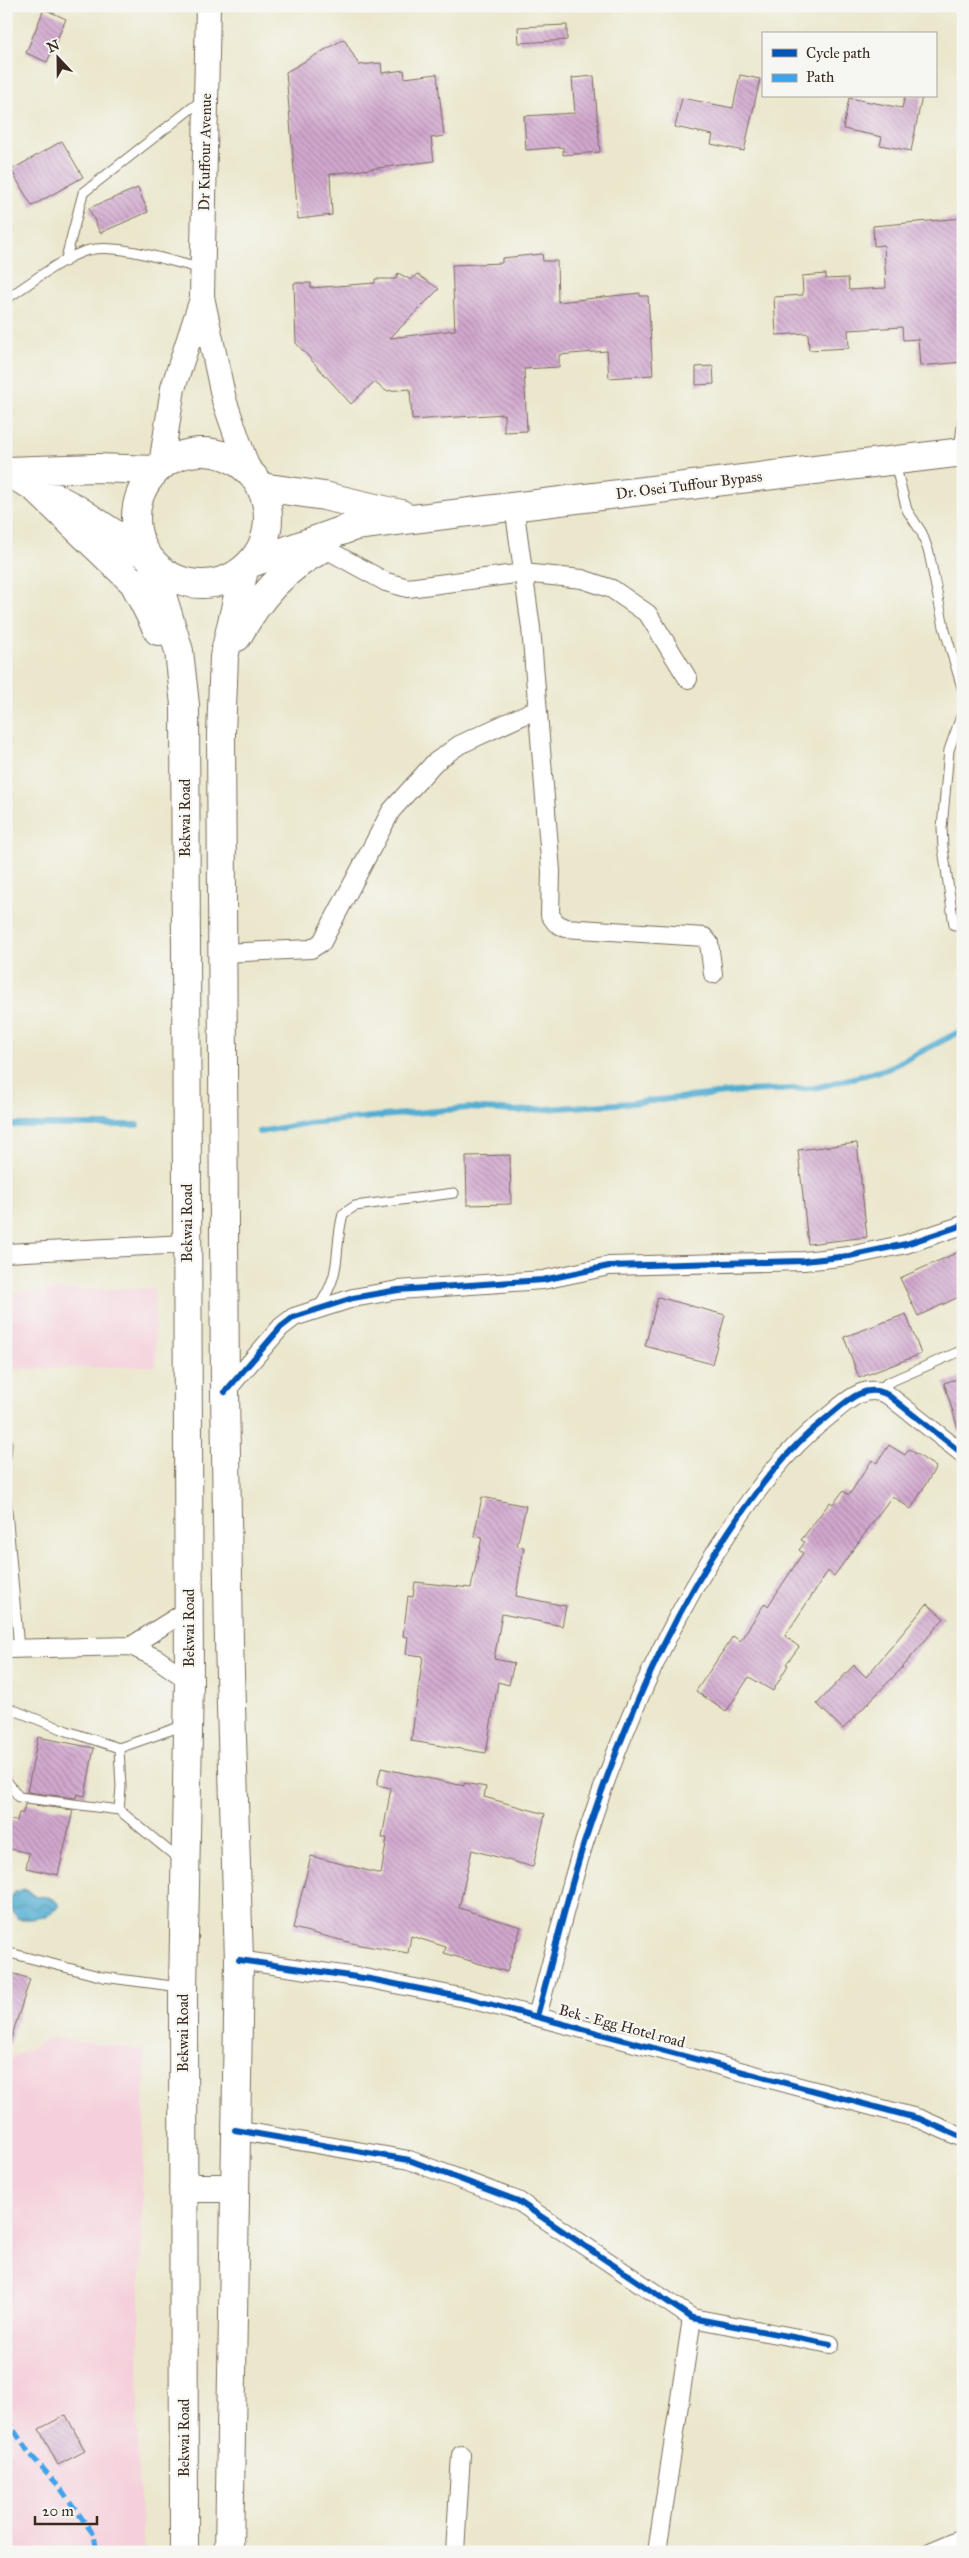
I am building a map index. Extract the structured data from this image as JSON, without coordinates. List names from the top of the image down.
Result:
{
  "streets": {
    "highway": ["Dr. Osei Tuffour Bypass", "Bekwai Road"],
    "main road": ["Dr Kuffour Avenue"],
    "street": ["Bek - Egg Hotel road"]
  },
  "crossings": [
    ["Dr. Osei Tuffour Bypass", "Bekwai Road"]
  ],
  "legend": ["Cycle path", "Path"],
  "scale_bar": "20 m",
  "north": "top"
}
